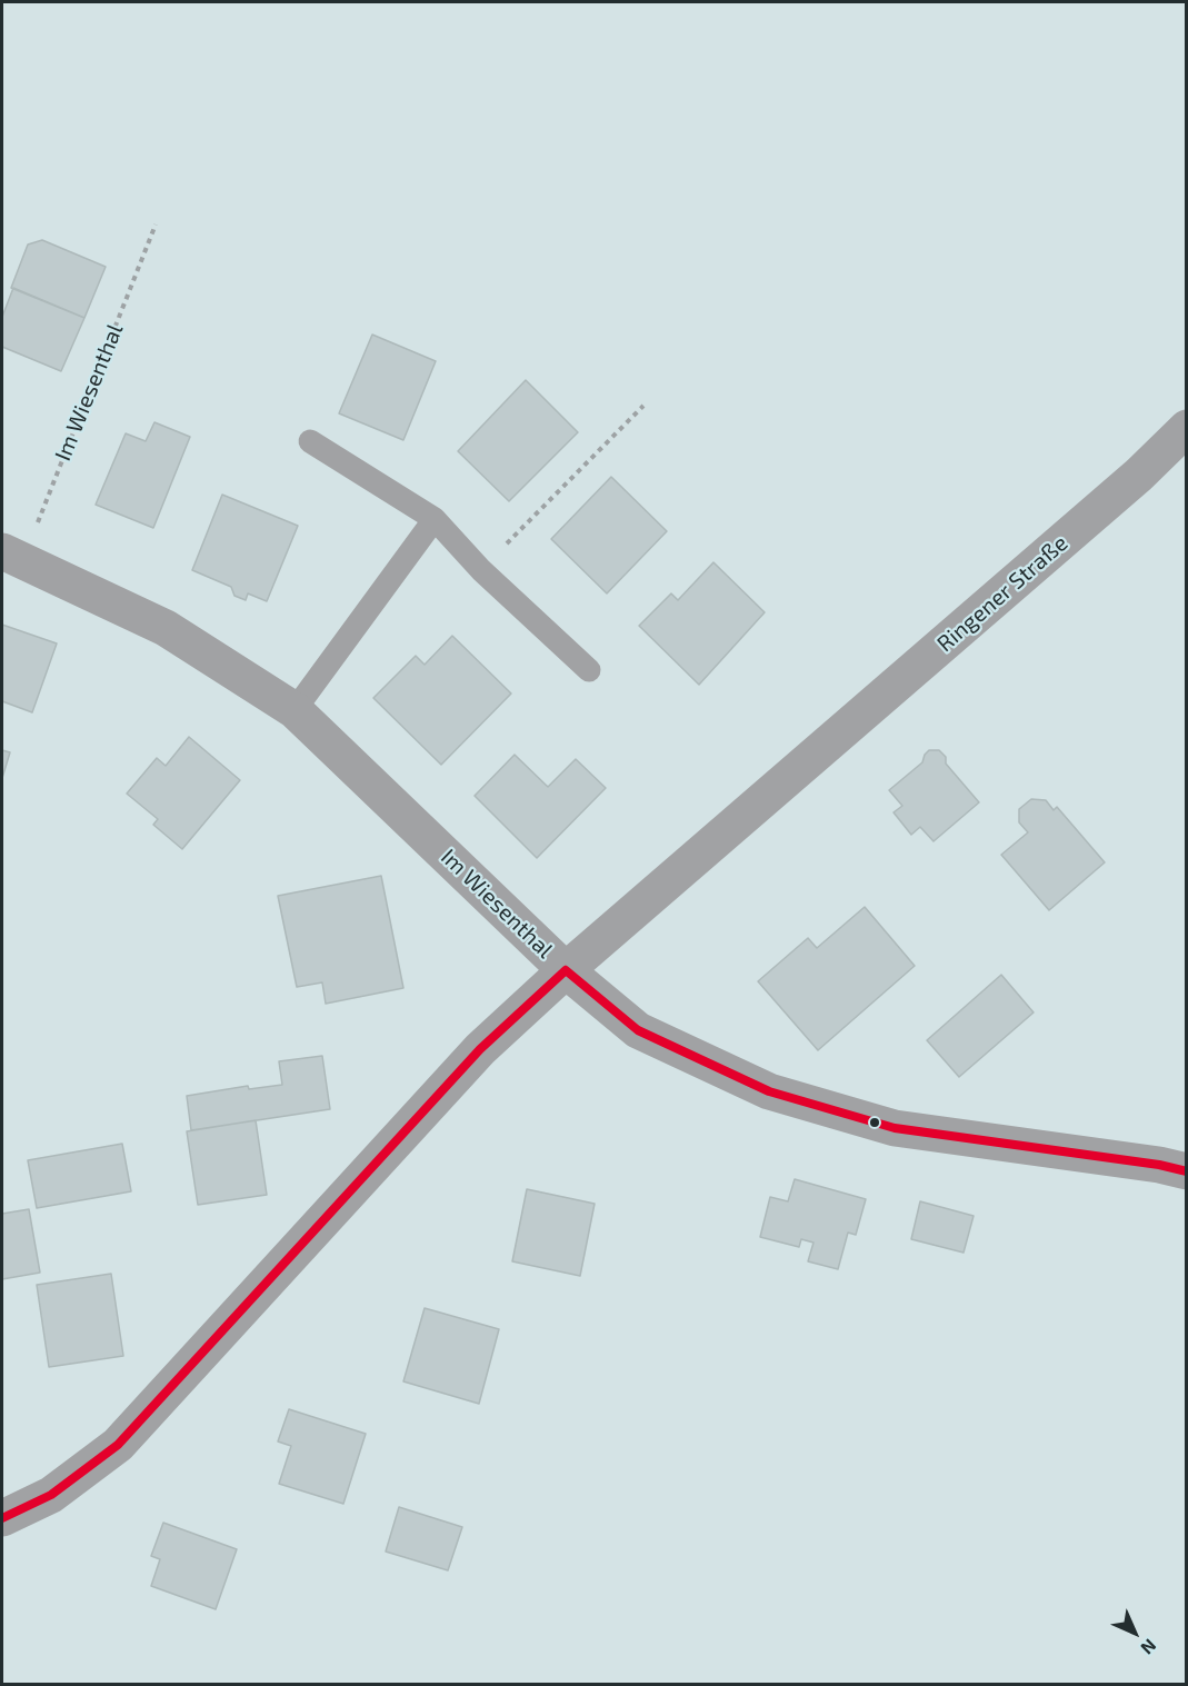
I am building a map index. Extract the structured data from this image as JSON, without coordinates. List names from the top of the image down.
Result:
{
  "streets": {
    "street": ["Im Wiesenthal", "Ringener Straße"]
  },
  "crossings": [
    ["Im Wiesenthal", "Ringener Straße"]
  ],
  "north": "bottom right"
}
